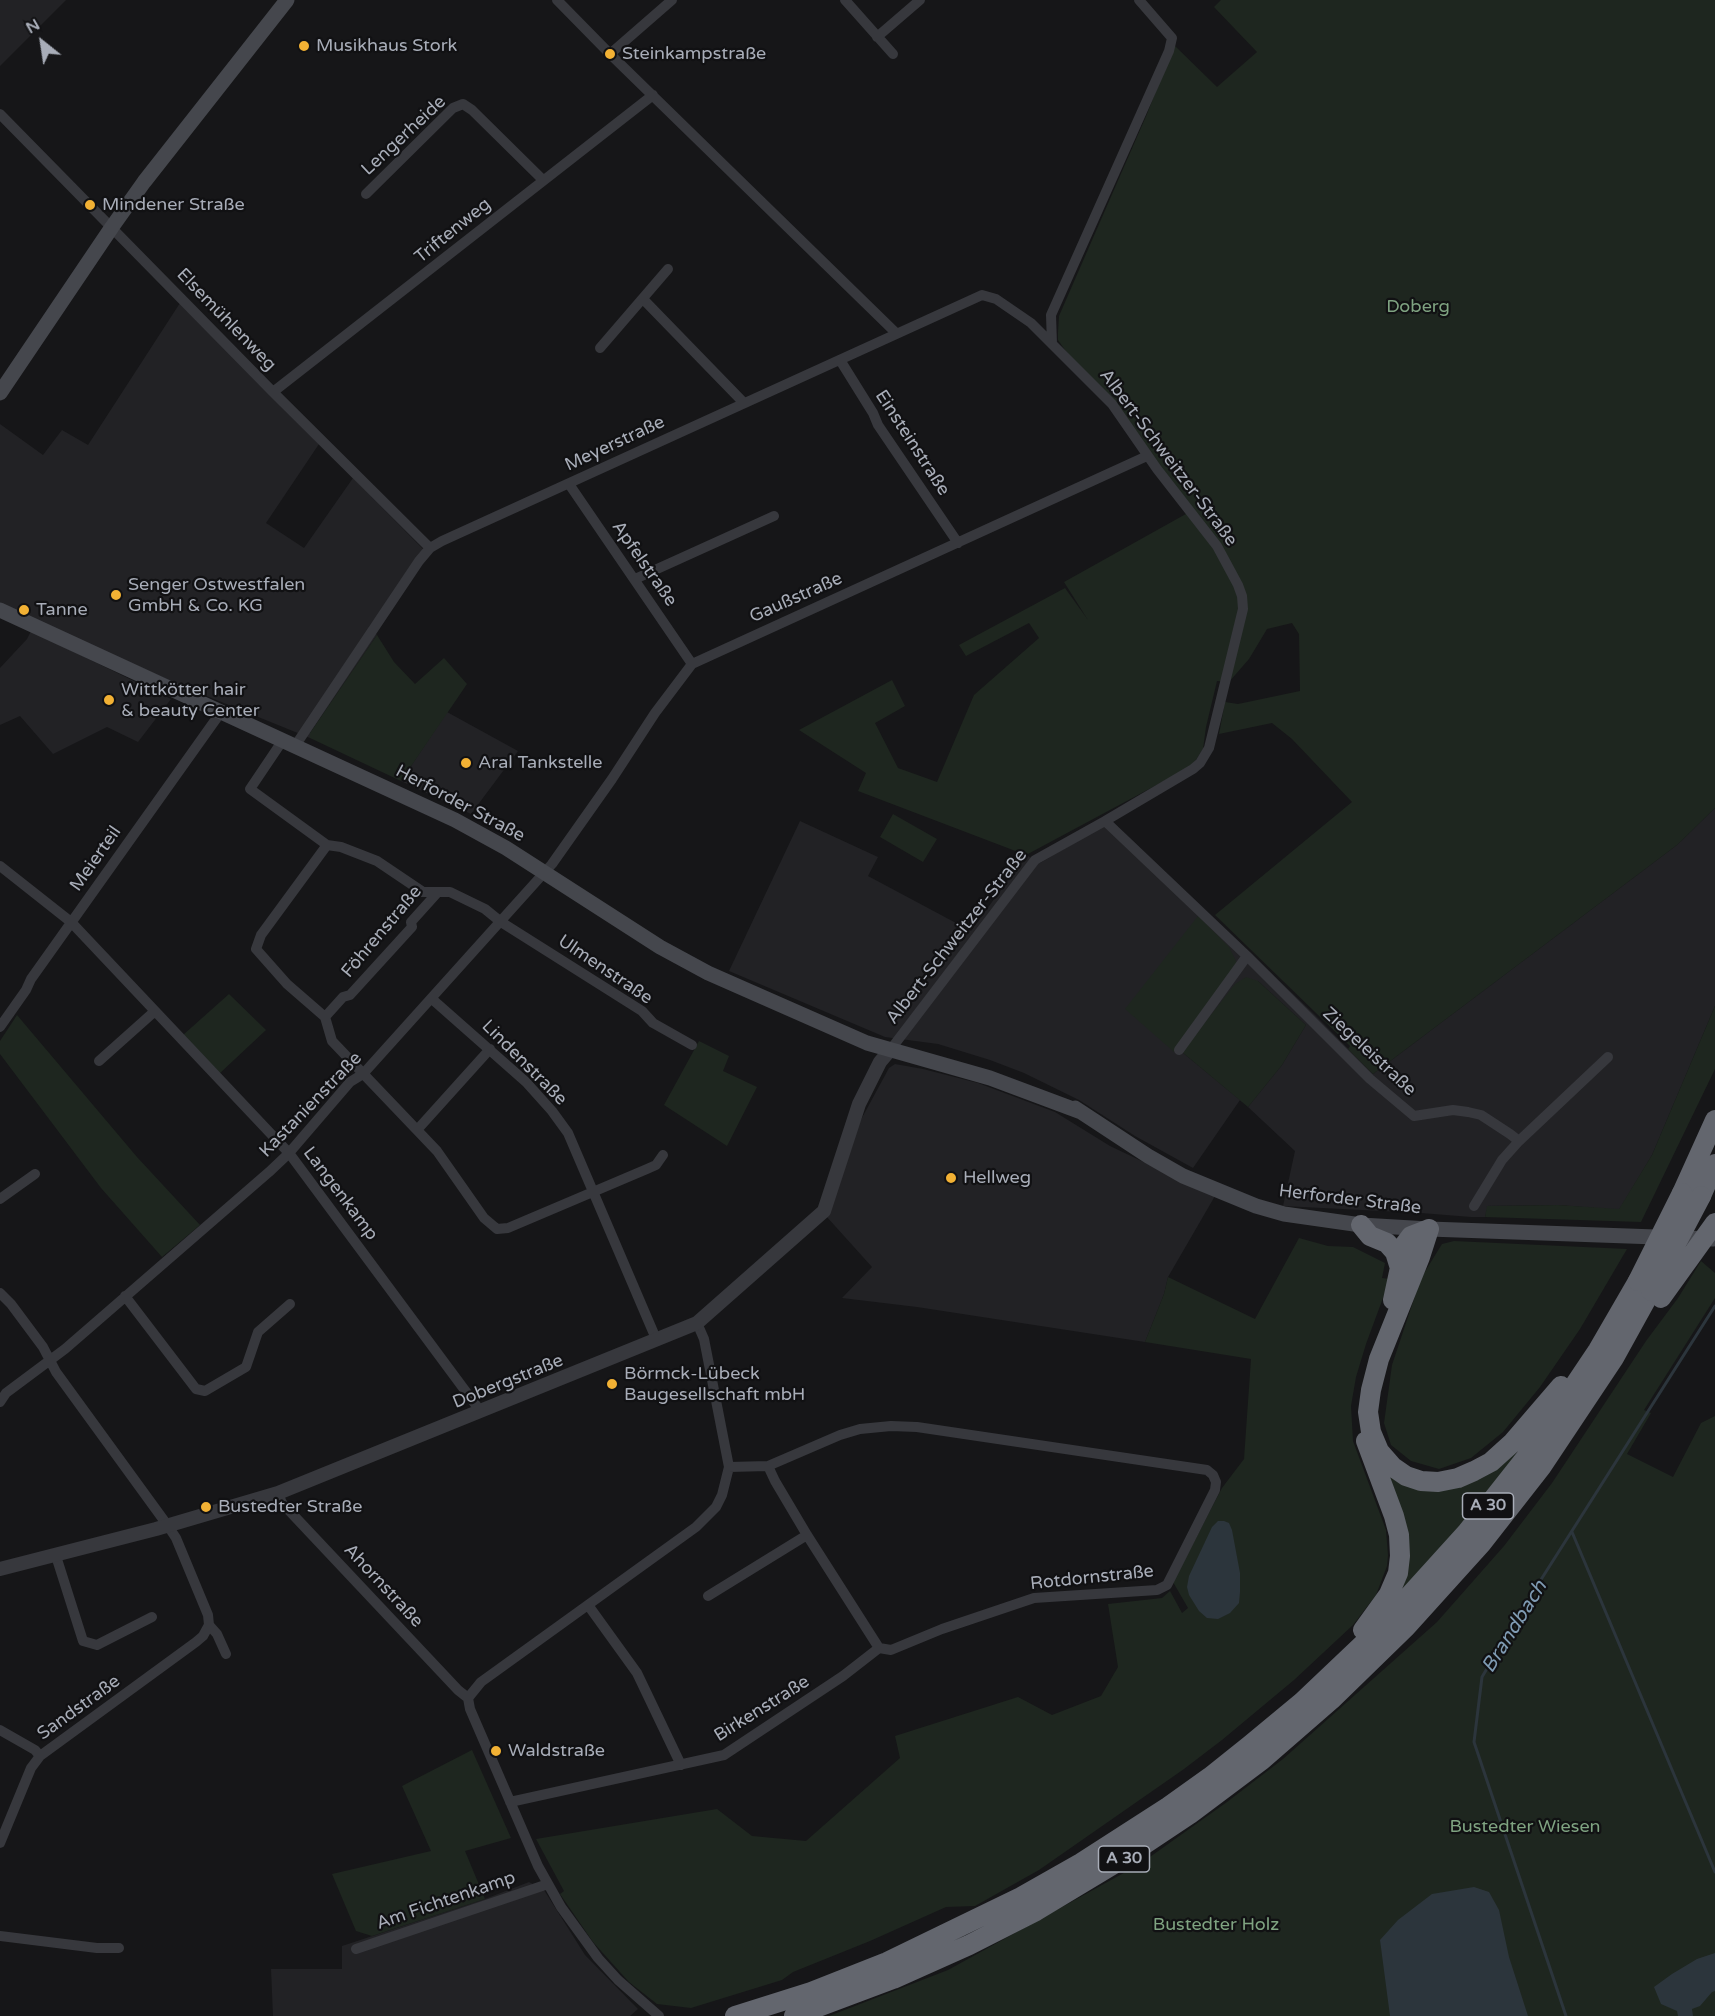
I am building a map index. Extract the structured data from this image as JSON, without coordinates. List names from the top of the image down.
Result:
{
  "streets": {
    "highway": ["A 30"],
    "main road": ["Herforder Straße"],
    "street": [
      "Lengerheide",
      "Triftenweg",
      "Elsemühlenweg",
      "Einsteinstraße",
      "Meyerstraße",
      "Albert-Schweitzer-Straße",
      "Apfelstraße",
      "Gaußstraße",
      "Meierteil",
      "Föhrenstraße",
      "Ulmenstraße",
      "Ziegeleistraße",
      "Lindenstraße",
      "Kastanienstraße",
      "Langenkamp",
      "Dobergstraße",
      "Rotdornstraße",
      "Ahornstraße",
      "Sandstraße",
      "Birkenstraße",
      "Am Fichtenkamp"
    ]
  },
  "crossings": [
    ["Lengerheide", "Triftenweg"],
    ["Triftenweg", "Elsemühlenweg"],
    ["Elsemühlenweg", "Meyerstraße"],
    ["Einsteinstraße", "Meyerstraße"],
    ["Einsteinstraße", "Gaußstraße"],
    ["Meyerstraße", "Albert-Schweitzer-Straße"],
    ["Meyerstraße", "Apfelstraße"],
    ["Meyerstraße", "Herforder Straße"],
    ["Meyerstraße", "Föhrenstraße"],
    ["Albert-Schweitzer-Straße", "Gaußstraße"],
    ["Albert-Schweitzer-Straße", "Herforder Straße"],
    ["Albert-Schweitzer-Straße", "Ziegeleistraße"],
    ["Albert-Schweitzer-Straße", "Dobergstraße"],
    ["Apfelstraße", "Gaußstraße"],
    ["Gaußstraße", "Herforder Straße"],
    ["Gaußstraße", "Kastanienstraße"],
    ["Herforder Straße", "Meierteil"],
    ["Herforder Straße", "Föhrenstraße"],
    ["Herforder Straße", "Kastanienstraße"],
    ["Herforder Straße", "Dobergstraße"],
    ["Meierteil", "Langenkamp"],
    ["Föhrenstraße", "Ulmenstraße"],
    ["Föhrenstraße", "Kastanienstraße"],
    ["Ulmenstraße", "Kastanienstraße"],
    ["Lindenstraße", "Kastanienstraße"],
    ["Lindenstraße", "Dobergstraße"],
    ["Kastanienstraße", "Langenkamp"],
    ["Langenkamp", "Dobergstraße"],
    ["Dobergstraße", "Ahornstraße"],
    ["Rotdornstraße", "Birkenstraße"]
  ],
  "water": ["Brandbach"],
  "parks": ["Doberg", "Bustedter Wiesen", "Bustedter Holz"],
  "places": [
    "Musikhaus Stork",
    "Steinkampstraße",
    "Mindener Straße",
    "Senger Ostwestfalen GmbH & Co. KG",
    "Tanne",
    "Wittkötter hair & beauty Center",
    "Aral Tankstelle",
    "Hellweg",
    "Börmck-Lübeck Baugesellschaft mbH",
    "Bustedter Straße",
    "Waldstraße"
  ],
  "north": "top left"
}
